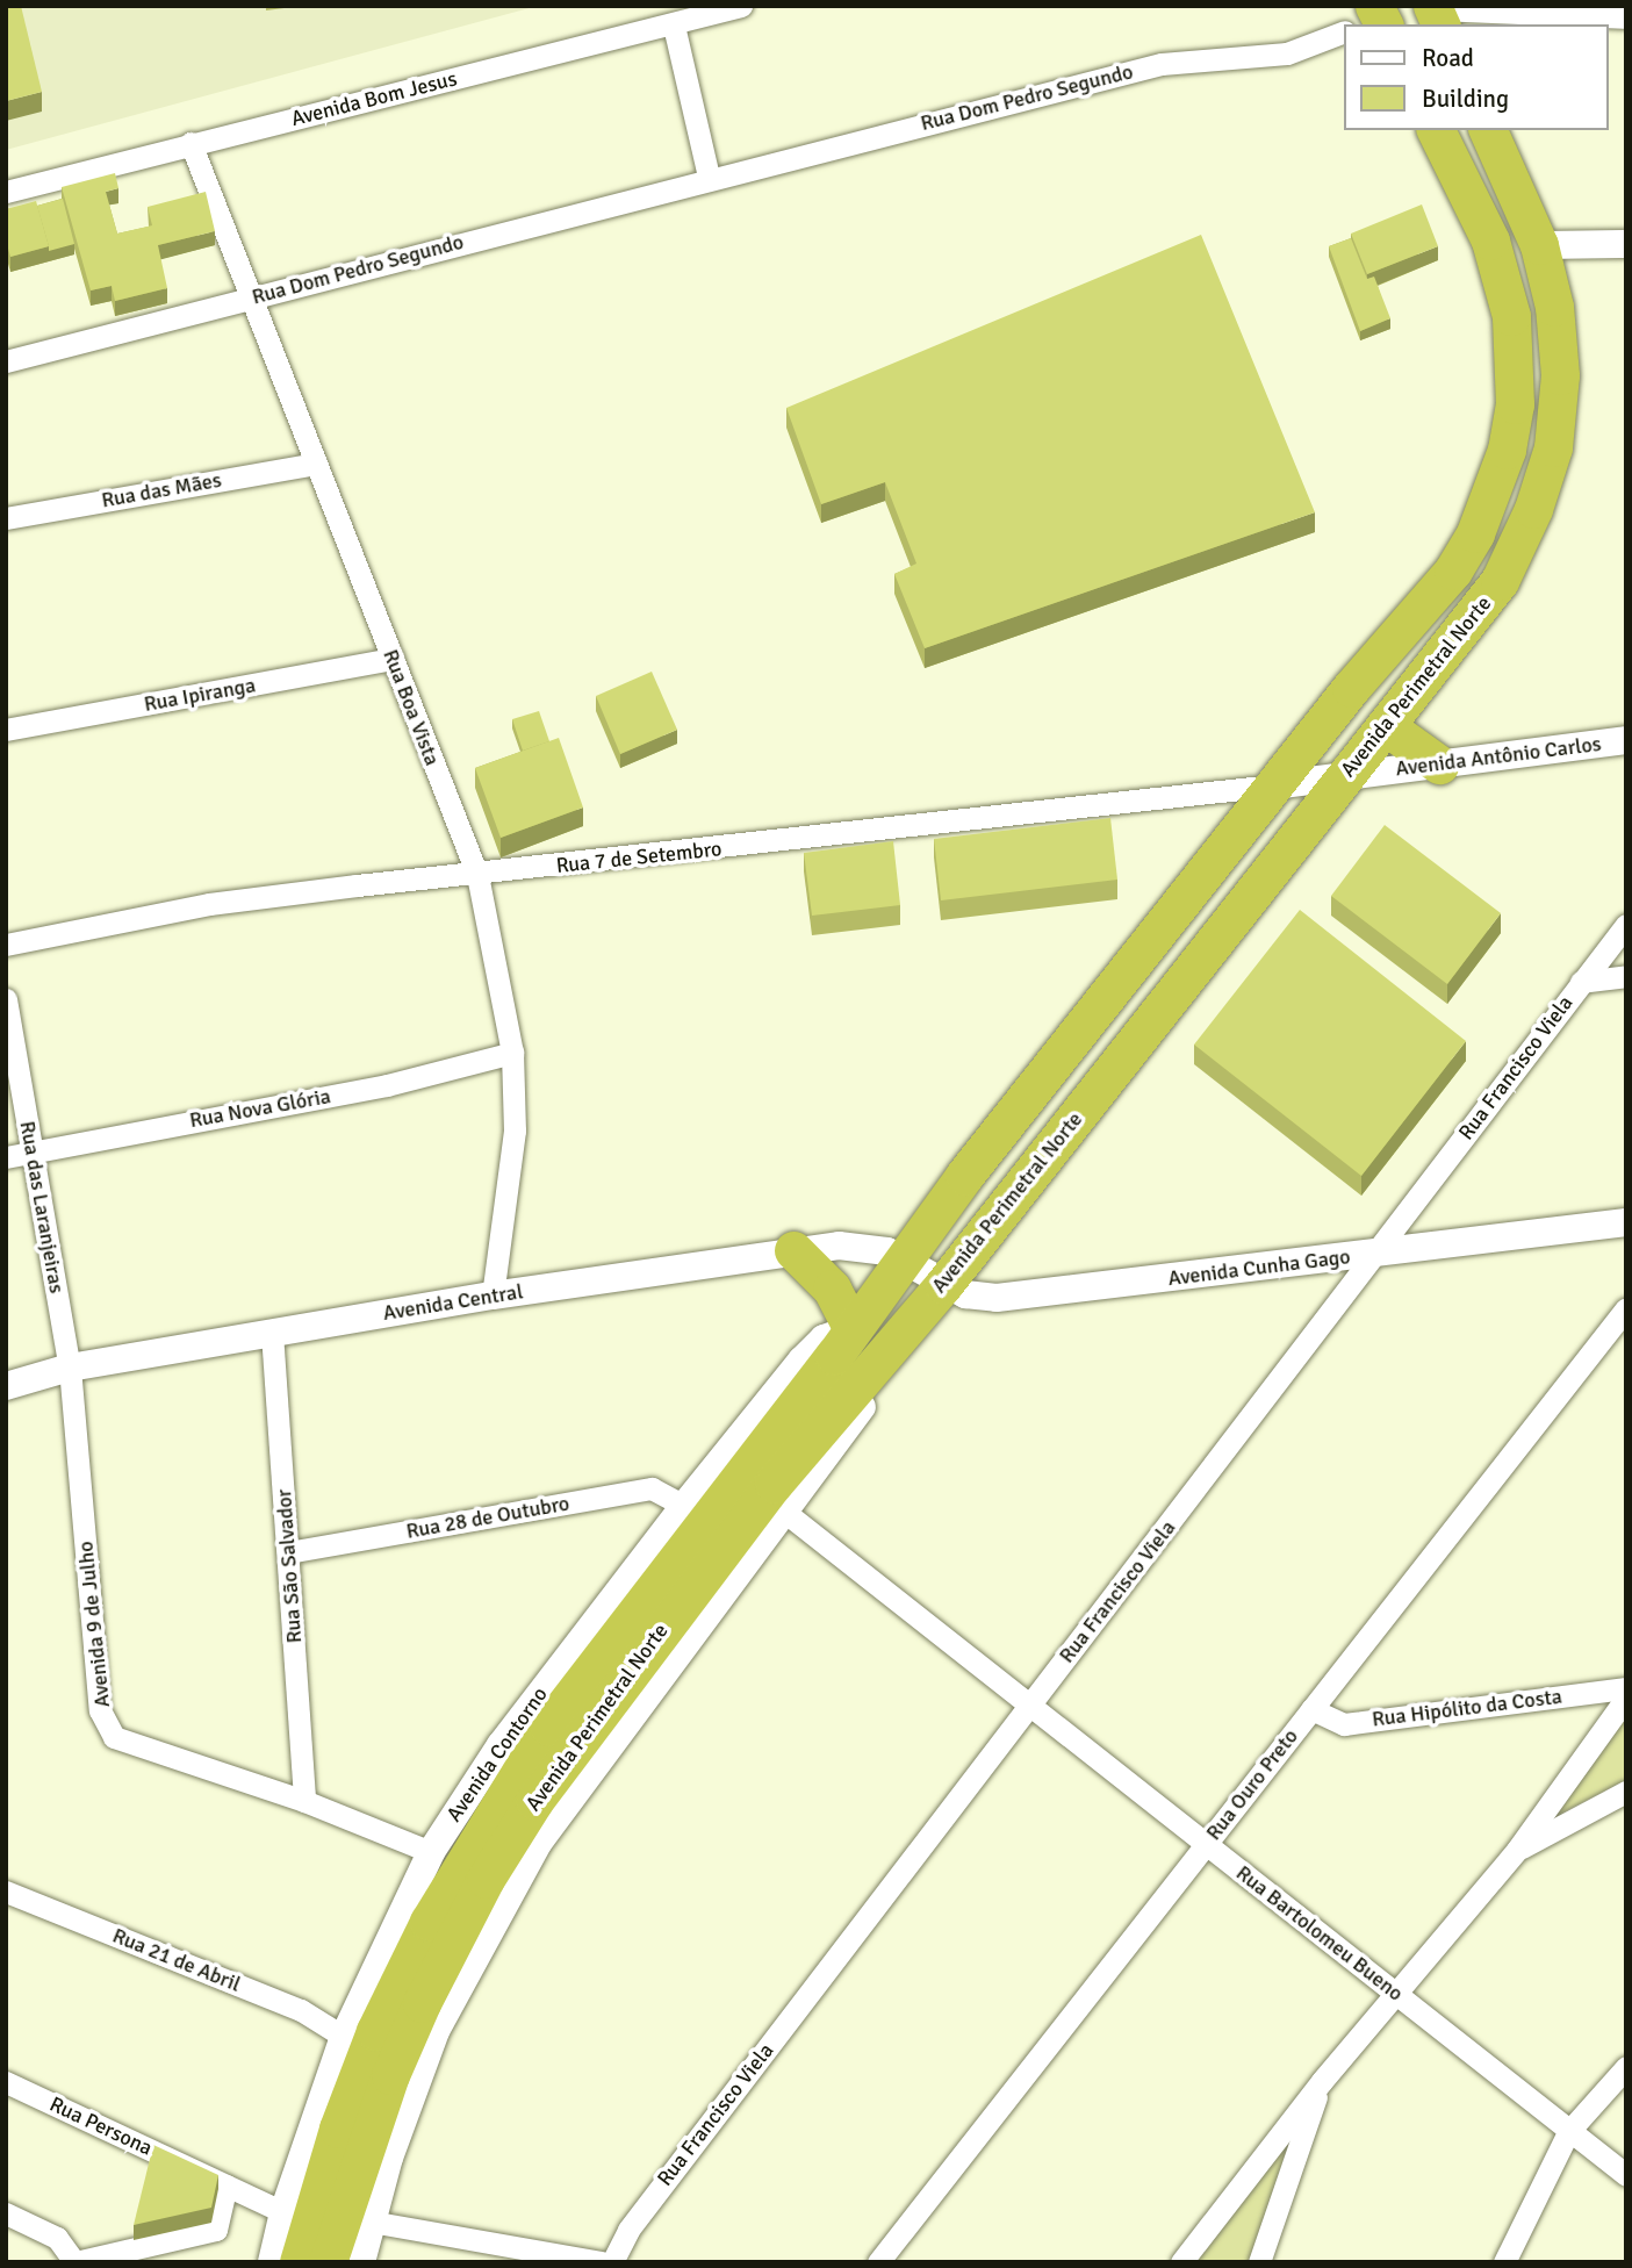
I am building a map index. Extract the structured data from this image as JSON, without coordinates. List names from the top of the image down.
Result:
{
  "streets": {
    "highway": ["Avenida Perimetral Norte"],
    "street": [
      "Rua Dom Pedro Segundo",
      "Avenida Bom Jesus",
      "Rua das Mães",
      "Rua Ipiranga",
      "Rua Boa Vista",
      "Avenida Antônio Carlos",
      "Rua 7 de Setembro",
      "Rua Francisco Viela",
      "Rua Nova Glória",
      "Rua das Laranjeiras",
      "Avenida Cunha Gago",
      "Avenida Central",
      "Rua 28 de Outubro",
      "Rua São Salvador",
      "Avenida 9 de Julho",
      "Rua Hipólito da Costa",
      "Avenida Contorno",
      "Rua Ouro Preto",
      "Rua Bartolomeu Bueno",
      "Rua 21 de Abril",
      "Rua Persona"
    ]
  },
  "crossings": [
    ["Rua Dom Pedro Segundo", "Rua Boa Vista"],
    ["Avenida Bom Jesus", "Rua Boa Vista"],
    ["Rua das Mães", "Rua Boa Vista"],
    ["Avenida Perimetral Norte", "Avenida Antônio Carlos"],
    ["Avenida Perimetral Norte", "Rua 7 de Setembro"],
    ["Avenida Perimetral Norte", "Avenida Cunha Gago"],
    ["Avenida Perimetral Norte", "Avenida Central"],
    ["Avenida Perimetral Norte", "Avenida Contorno"],
    ["Rua Ipiranga", "Rua Boa Vista"],
    ["Rua Boa Vista", "Rua 7 de Setembro"],
    ["Rua Boa Vista", "Rua Nova Glória"],
    ["Rua Boa Vista", "Avenida Central"],
    ["Avenida Antônio Carlos", "Rua 7 de Setembro"],
    ["Rua Francisco Viela", "Avenida Cunha Gago"],
    ["Rua Francisco Viela", "Rua Bartolomeu Bueno"],
    ["Rua Nova Glória", "Rua das Laranjeiras"],
    ["Rua das Laranjeiras", "Avenida Central"],
    ["Rua das Laranjeiras", "Avenida 9 de Julho"],
    ["Avenida Cunha Gago", "Avenida Central"],
    ["Avenida Central", "Rua São Salvador"],
    ["Avenida Central", "Avenida 9 de Julho"],
    ["Rua 28 de Outubro", "Rua São Salvador"],
    ["Rua 28 de Outubro", "Avenida Contorno"],
    ["Rua São Salvador", "Avenida 9 de Julho"],
    ["Avenida 9 de Julho", "Avenida Contorno"],
    ["Rua Hipólito da Costa", "Rua Ouro Preto"],
    ["Avenida Contorno", "Rua 21 de Abril"],
    ["Avenida Contorno", "Rua Persona"],
    ["Rua Ouro Preto", "Rua Bartolomeu Bueno"]
  ],
  "legend": ["Road", "Building"]
}
